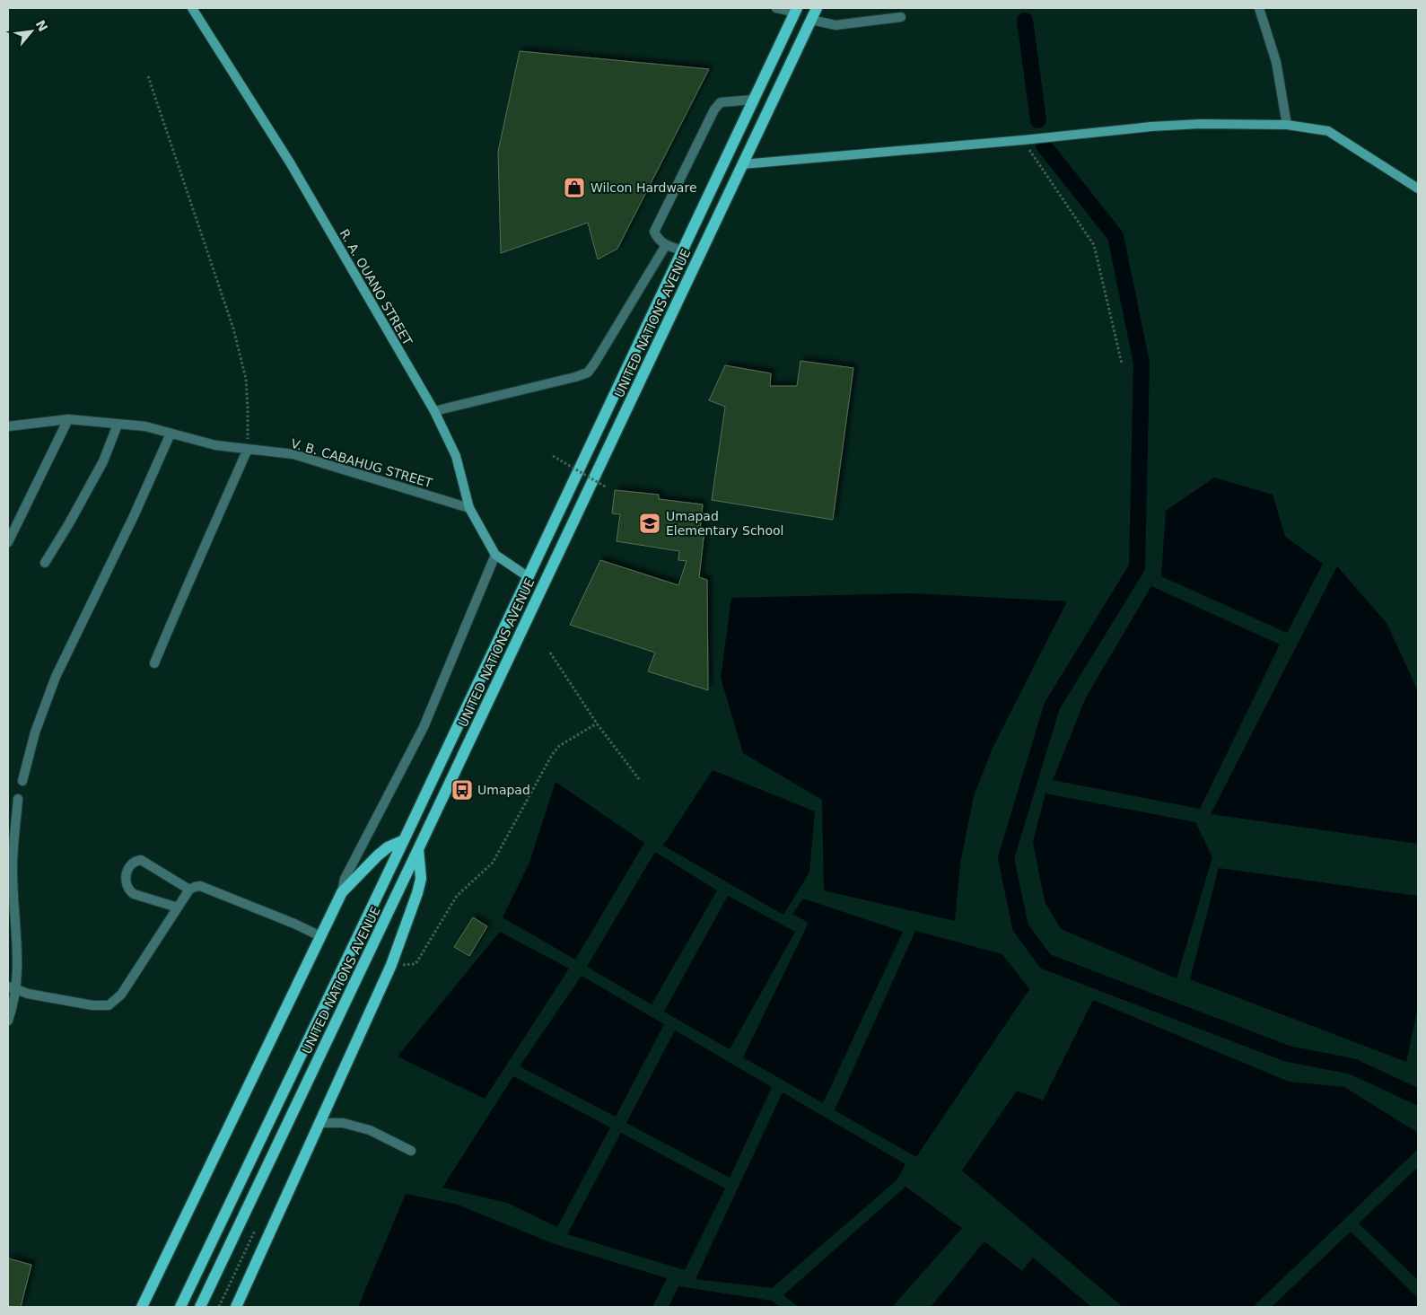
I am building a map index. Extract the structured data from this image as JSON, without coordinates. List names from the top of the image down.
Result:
{
  "streets": {
    "main road": ["UNITED NATIONS AVENUE"],
    "street": ["R. A. OUANO STREET", "V. B. CABAHUG STREET"]
  },
  "crossings": [
    ["R. A. OUANO STREET", "UNITED NATIONS AVENUE"],
    ["R. A. OUANO STREET", "V. B. CABAHUG STREET"]
  ],
  "places": {
    "shop": ["Wilcon Hardware"],
    "school or university": ["Umapad Elementary School"],
    "bus stop": ["Umapad"]
  },
  "north": "top right"
}
